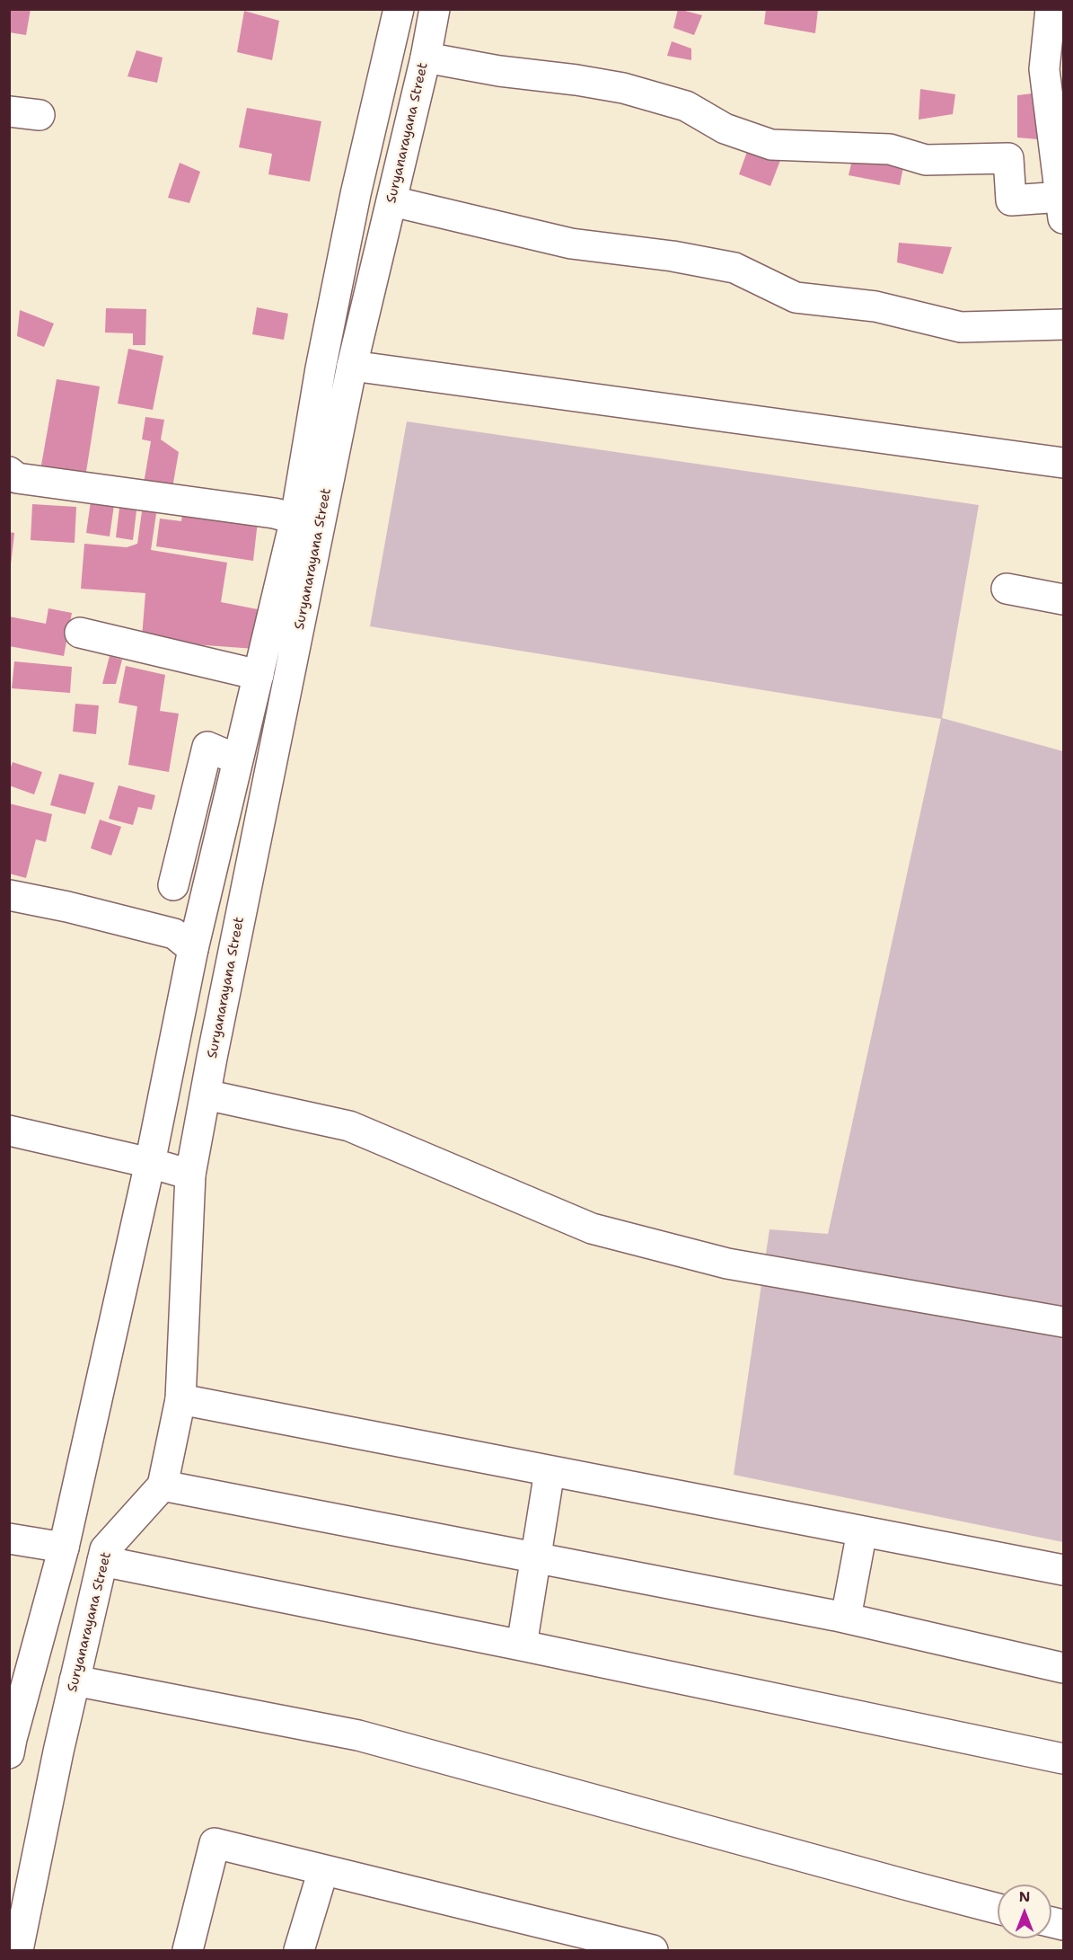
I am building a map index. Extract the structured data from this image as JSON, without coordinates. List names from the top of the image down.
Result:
{
  "streets": {
    "street": ["Suryanarayana Street"]
  },
  "north": "top"
}
